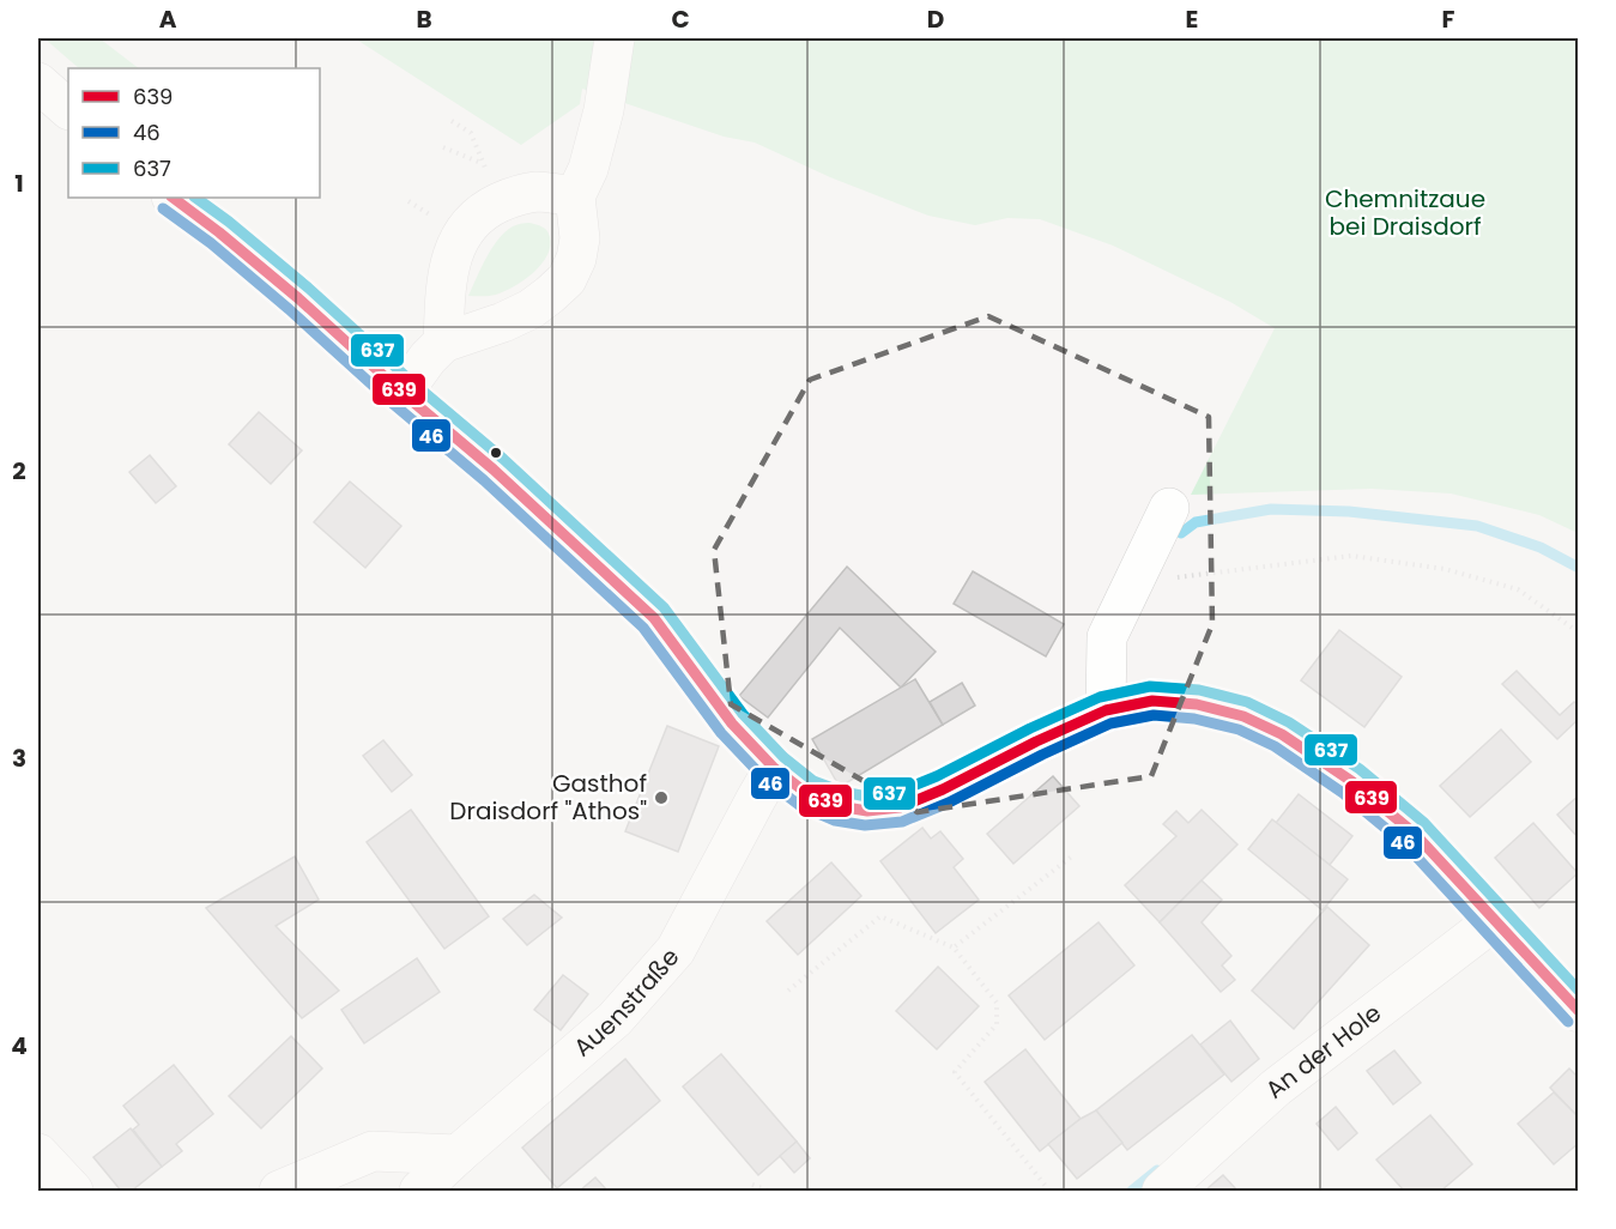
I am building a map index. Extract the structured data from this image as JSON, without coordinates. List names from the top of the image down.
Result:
{
  "streets": {
    "street": ["Auenstraße", "An der Hole"]
  },
  "parks": ["Chemnitzaue bei Draisdorf"],
  "places": ["Gasthof Draisdorf \"Athos\""],
  "lines": ["transit line 639", "transit line 637", "transit line 46"],
  "legend": ["639", "46", "637"],
  "grid": {
    "columns": [
      "A",
      "B",
      "C",
      "D",
      "E",
      "F"
    ],
    "rows": [
      "1",
      "2",
      "3",
      "4"
    ]
  }
}
